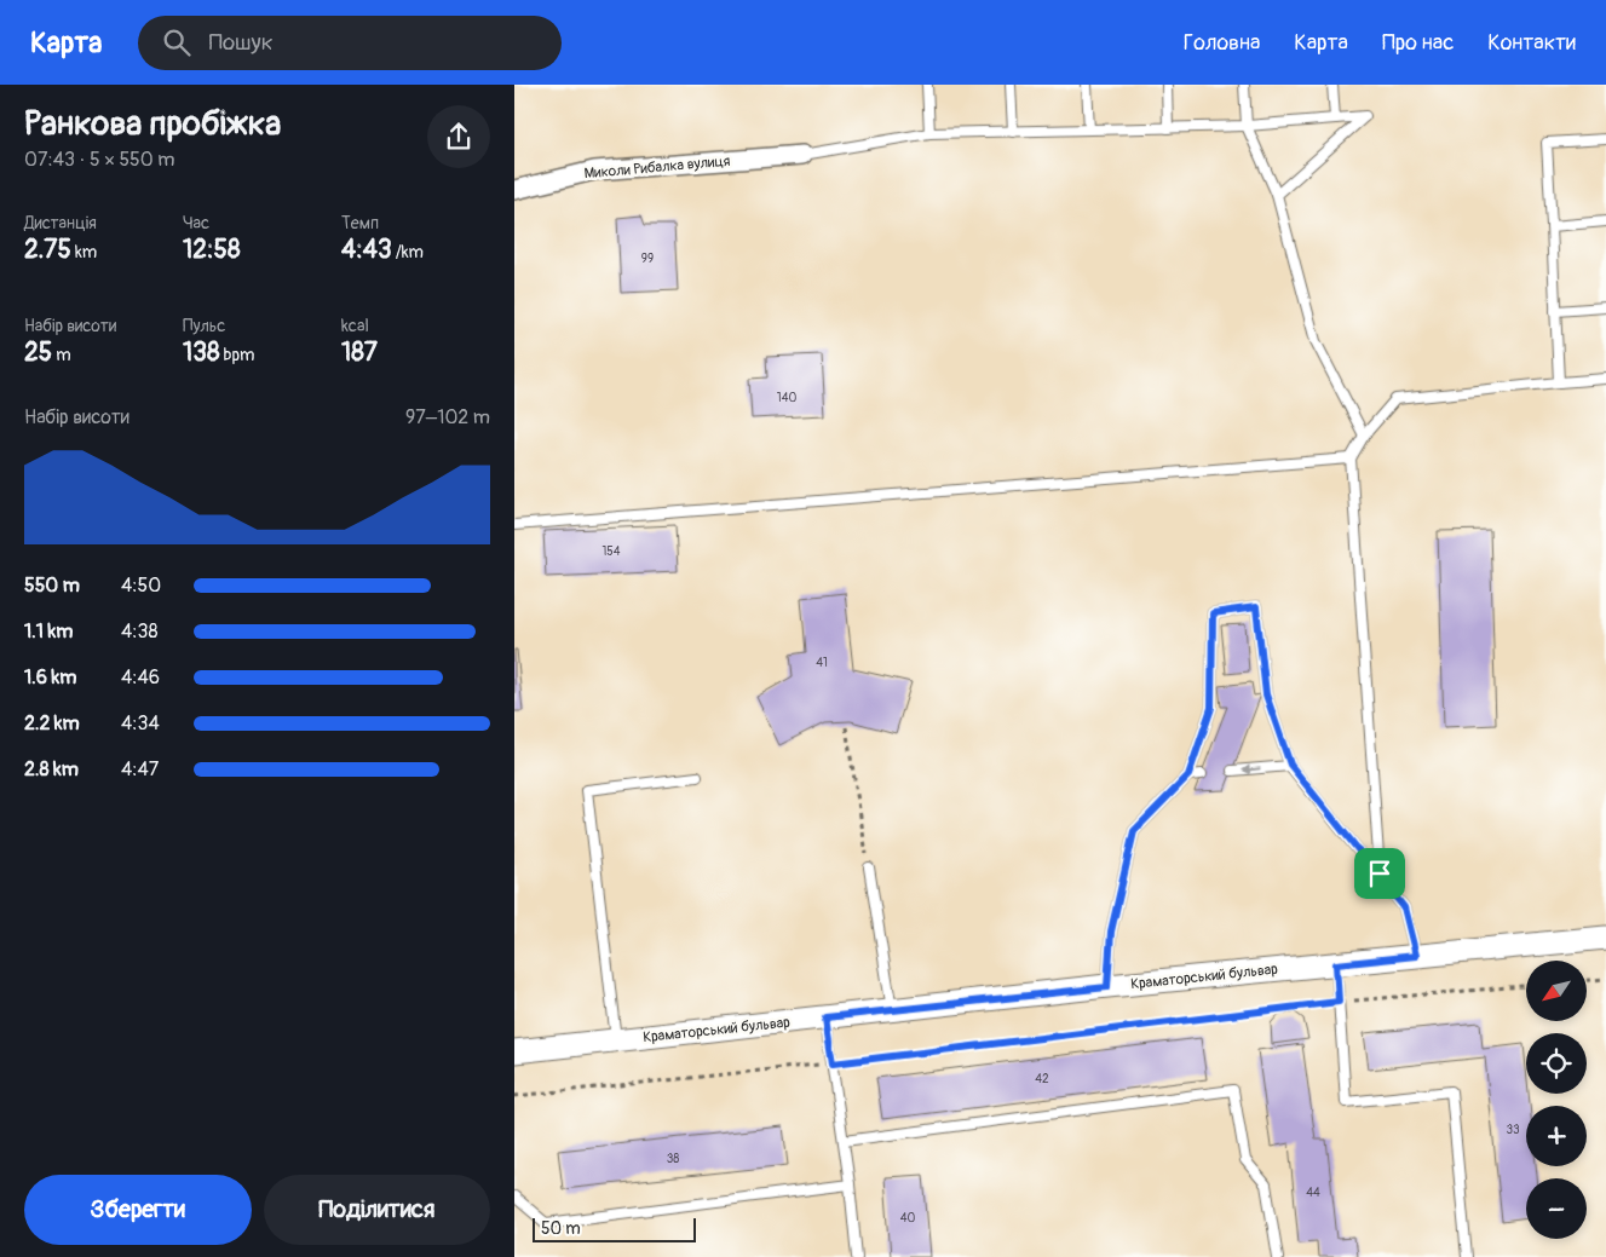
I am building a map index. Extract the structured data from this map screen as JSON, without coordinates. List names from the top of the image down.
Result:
{
  "streets": {
    "street": ["Миколи Рибалка вулиця", "Краматорський бульвар"]
  },
  "house_numbers": [
    "99",
    "140",
    "154",
    "41",
    "42",
    "33",
    "38",
    "44",
    "40"
  ],
  "scale_bar": "50 m",
  "north": "bottom left",
  "page": {
    "header": "Карта",
    "search": "Пошук",
    "nav": [
      "Головна",
      "Карта",
      "Про нас",
      "Контакти"
    ],
    "heading": ["Ранкова пробіжка", "07:43 · 5 × 550 m"],
    "stats": [
      ["Дистанція", "2.75 km"],
      ["Час", "12:58"],
      ["Темп", "4:43 /km"],
      ["Набір висоти", "25 m"],
      ["Пульс", "138 bpm"],
      ["kcal", "187"]
    ],
    "chart": ["Набір висоти", "97–102 m"],
    "list": [
      {
        "name": "550 m",
        "note": "4:50"
      },
      {
        "name": "1.1 km",
        "note": "4:38"
      },
      {
        "name": "1.6 km",
        "note": "4:46"
      },
      {
        "name": "2.2 km",
        "note": "4:34"
      },
      {
        "name": "2.8 km",
        "note": "4:47"
      }
    ],
    "map_buttons": ["+", "−"],
    "buttons": ["Зберегти", "Поділитися"],
    "scale": "50 m"
  }
}
